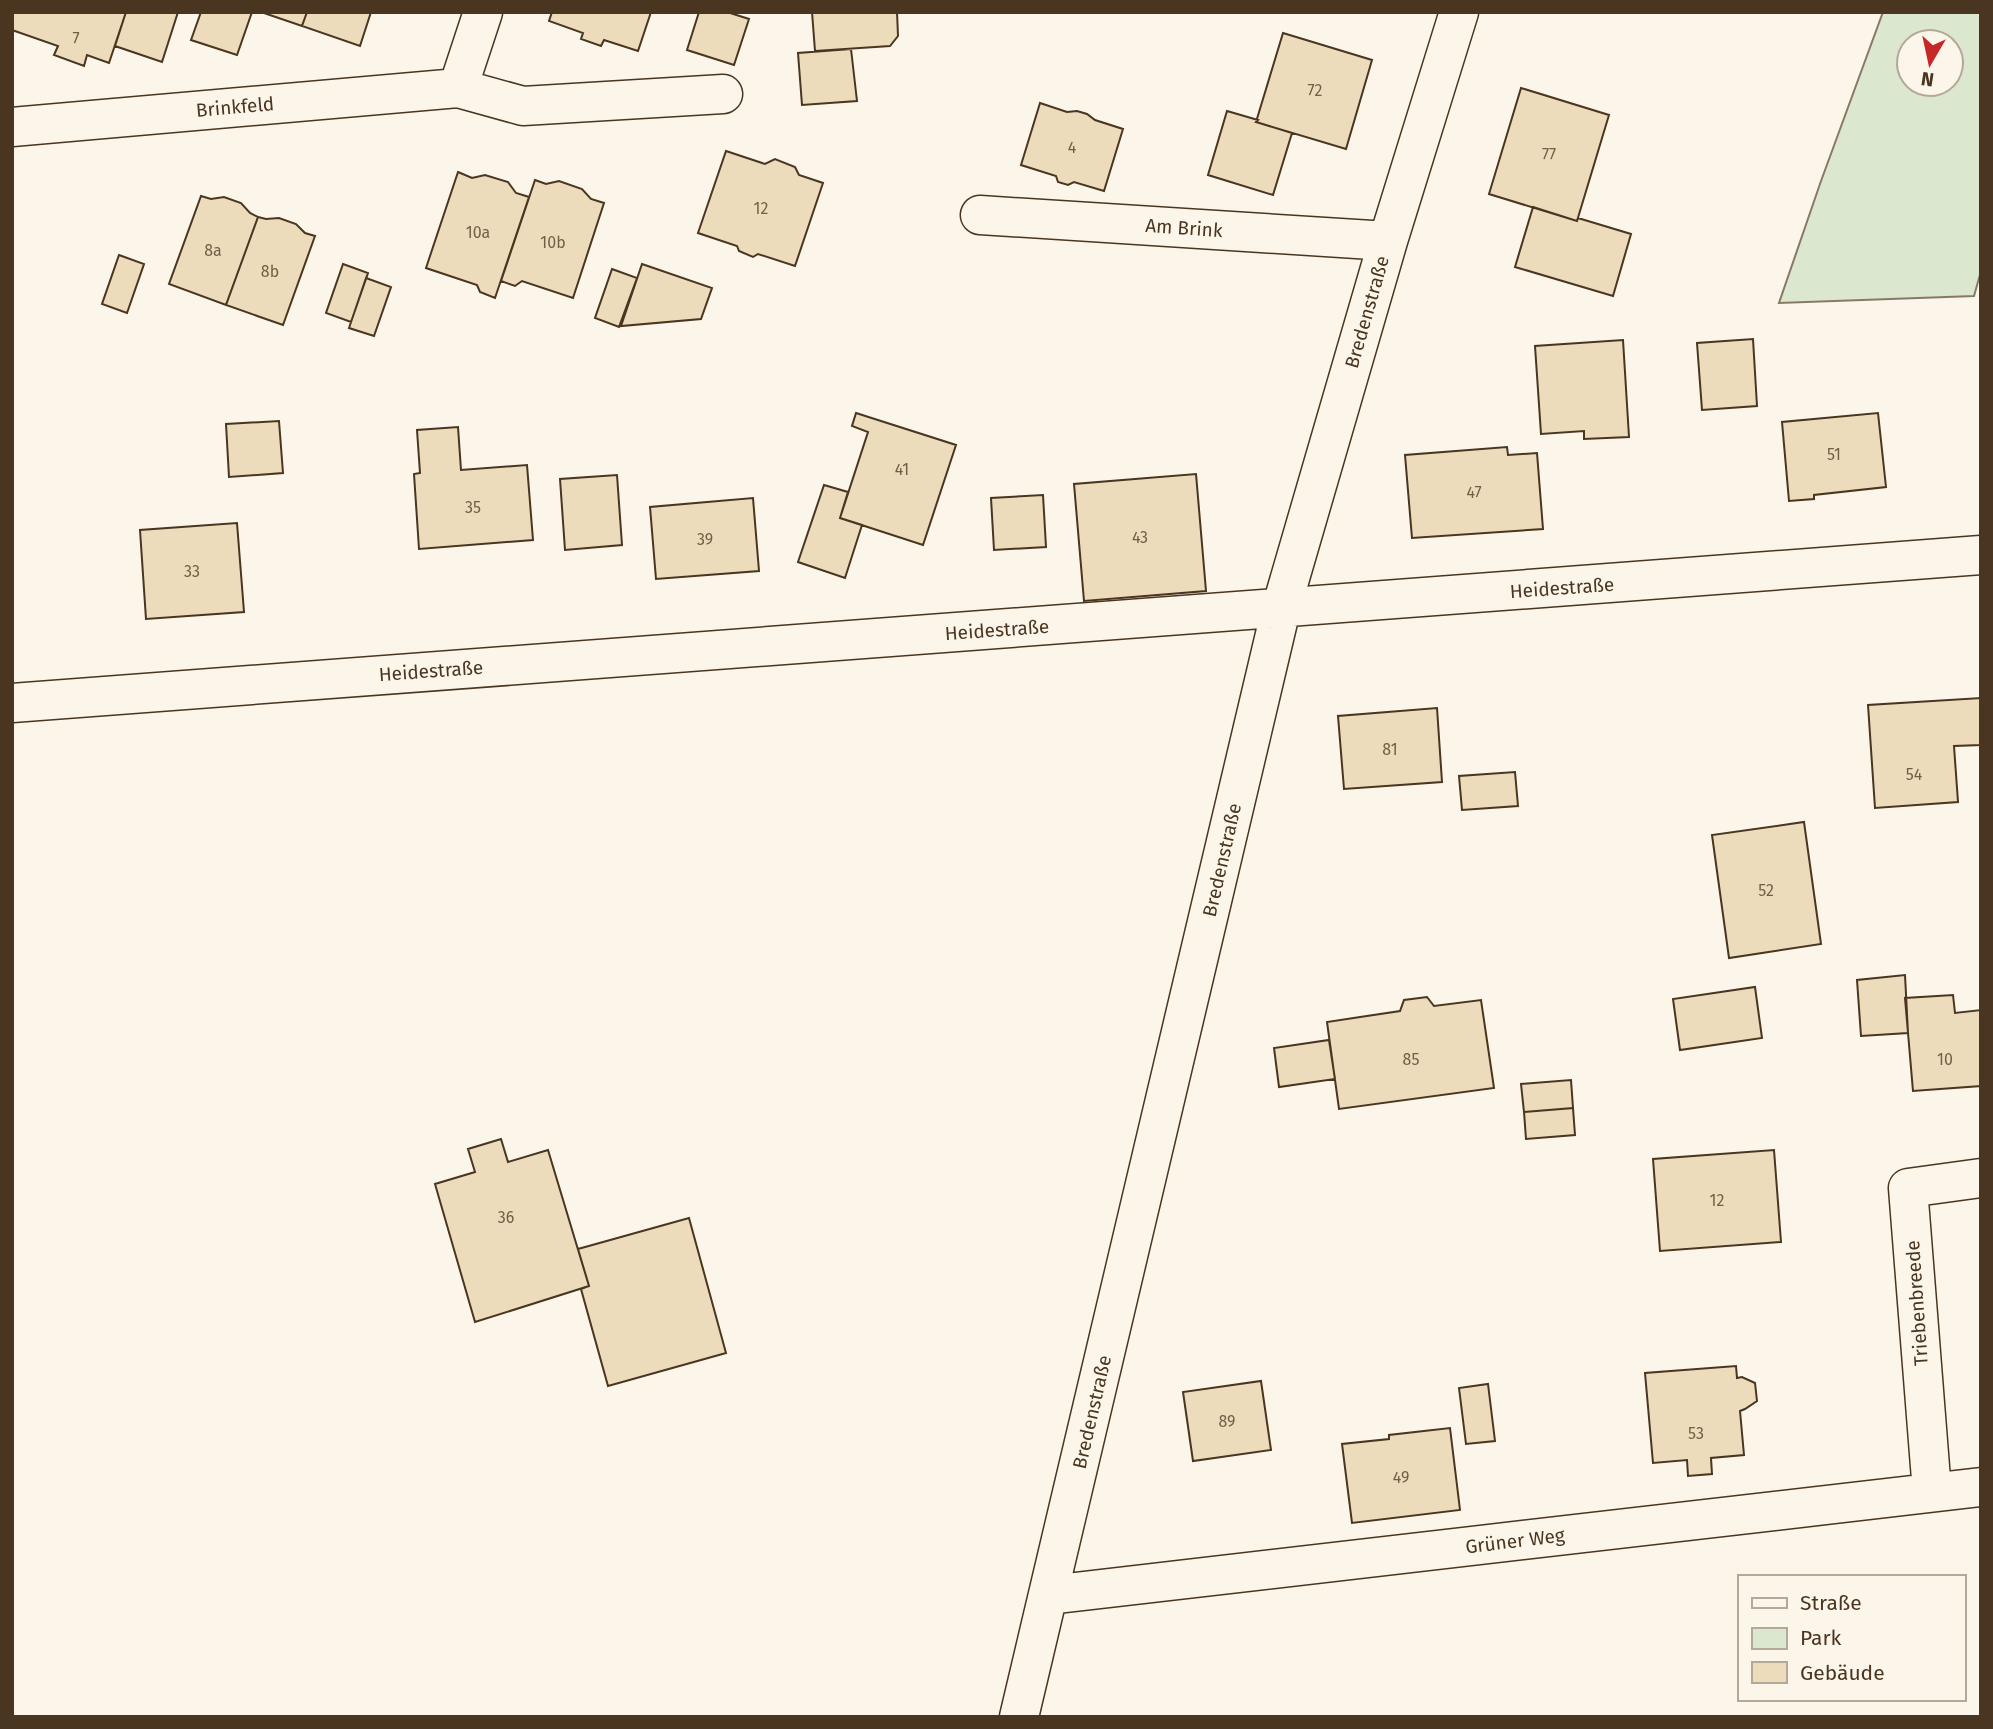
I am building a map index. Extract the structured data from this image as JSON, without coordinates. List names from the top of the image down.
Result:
{
  "streets": {
    "street": [
      "Brinkfeld",
      "Am Brink",
      "Bredenstraße",
      "Heidestraße",
      "Triebenbreede",
      "Grüner Weg"
    ]
  },
  "crossings": [
    ["Am Brink", "Bredenstraße"],
    ["Bredenstraße", "Heidestraße"],
    ["Bredenstraße", "Grüner Weg"],
    ["Triebenbreede", "Grüner Weg"]
  ],
  "house_numbers": [
    "7",
    "72",
    "4",
    "77",
    "12",
    "10a",
    "10b",
    "8a",
    "8b",
    "51",
    "41",
    "47",
    "35",
    "43",
    "39",
    "33",
    "81",
    "54",
    "52",
    "85",
    "10",
    "12",
    "36",
    "89",
    "53",
    "49"
  ],
  "legend": ["Straße", "Park", "Gebäude"],
  "north": "bottom"
}
